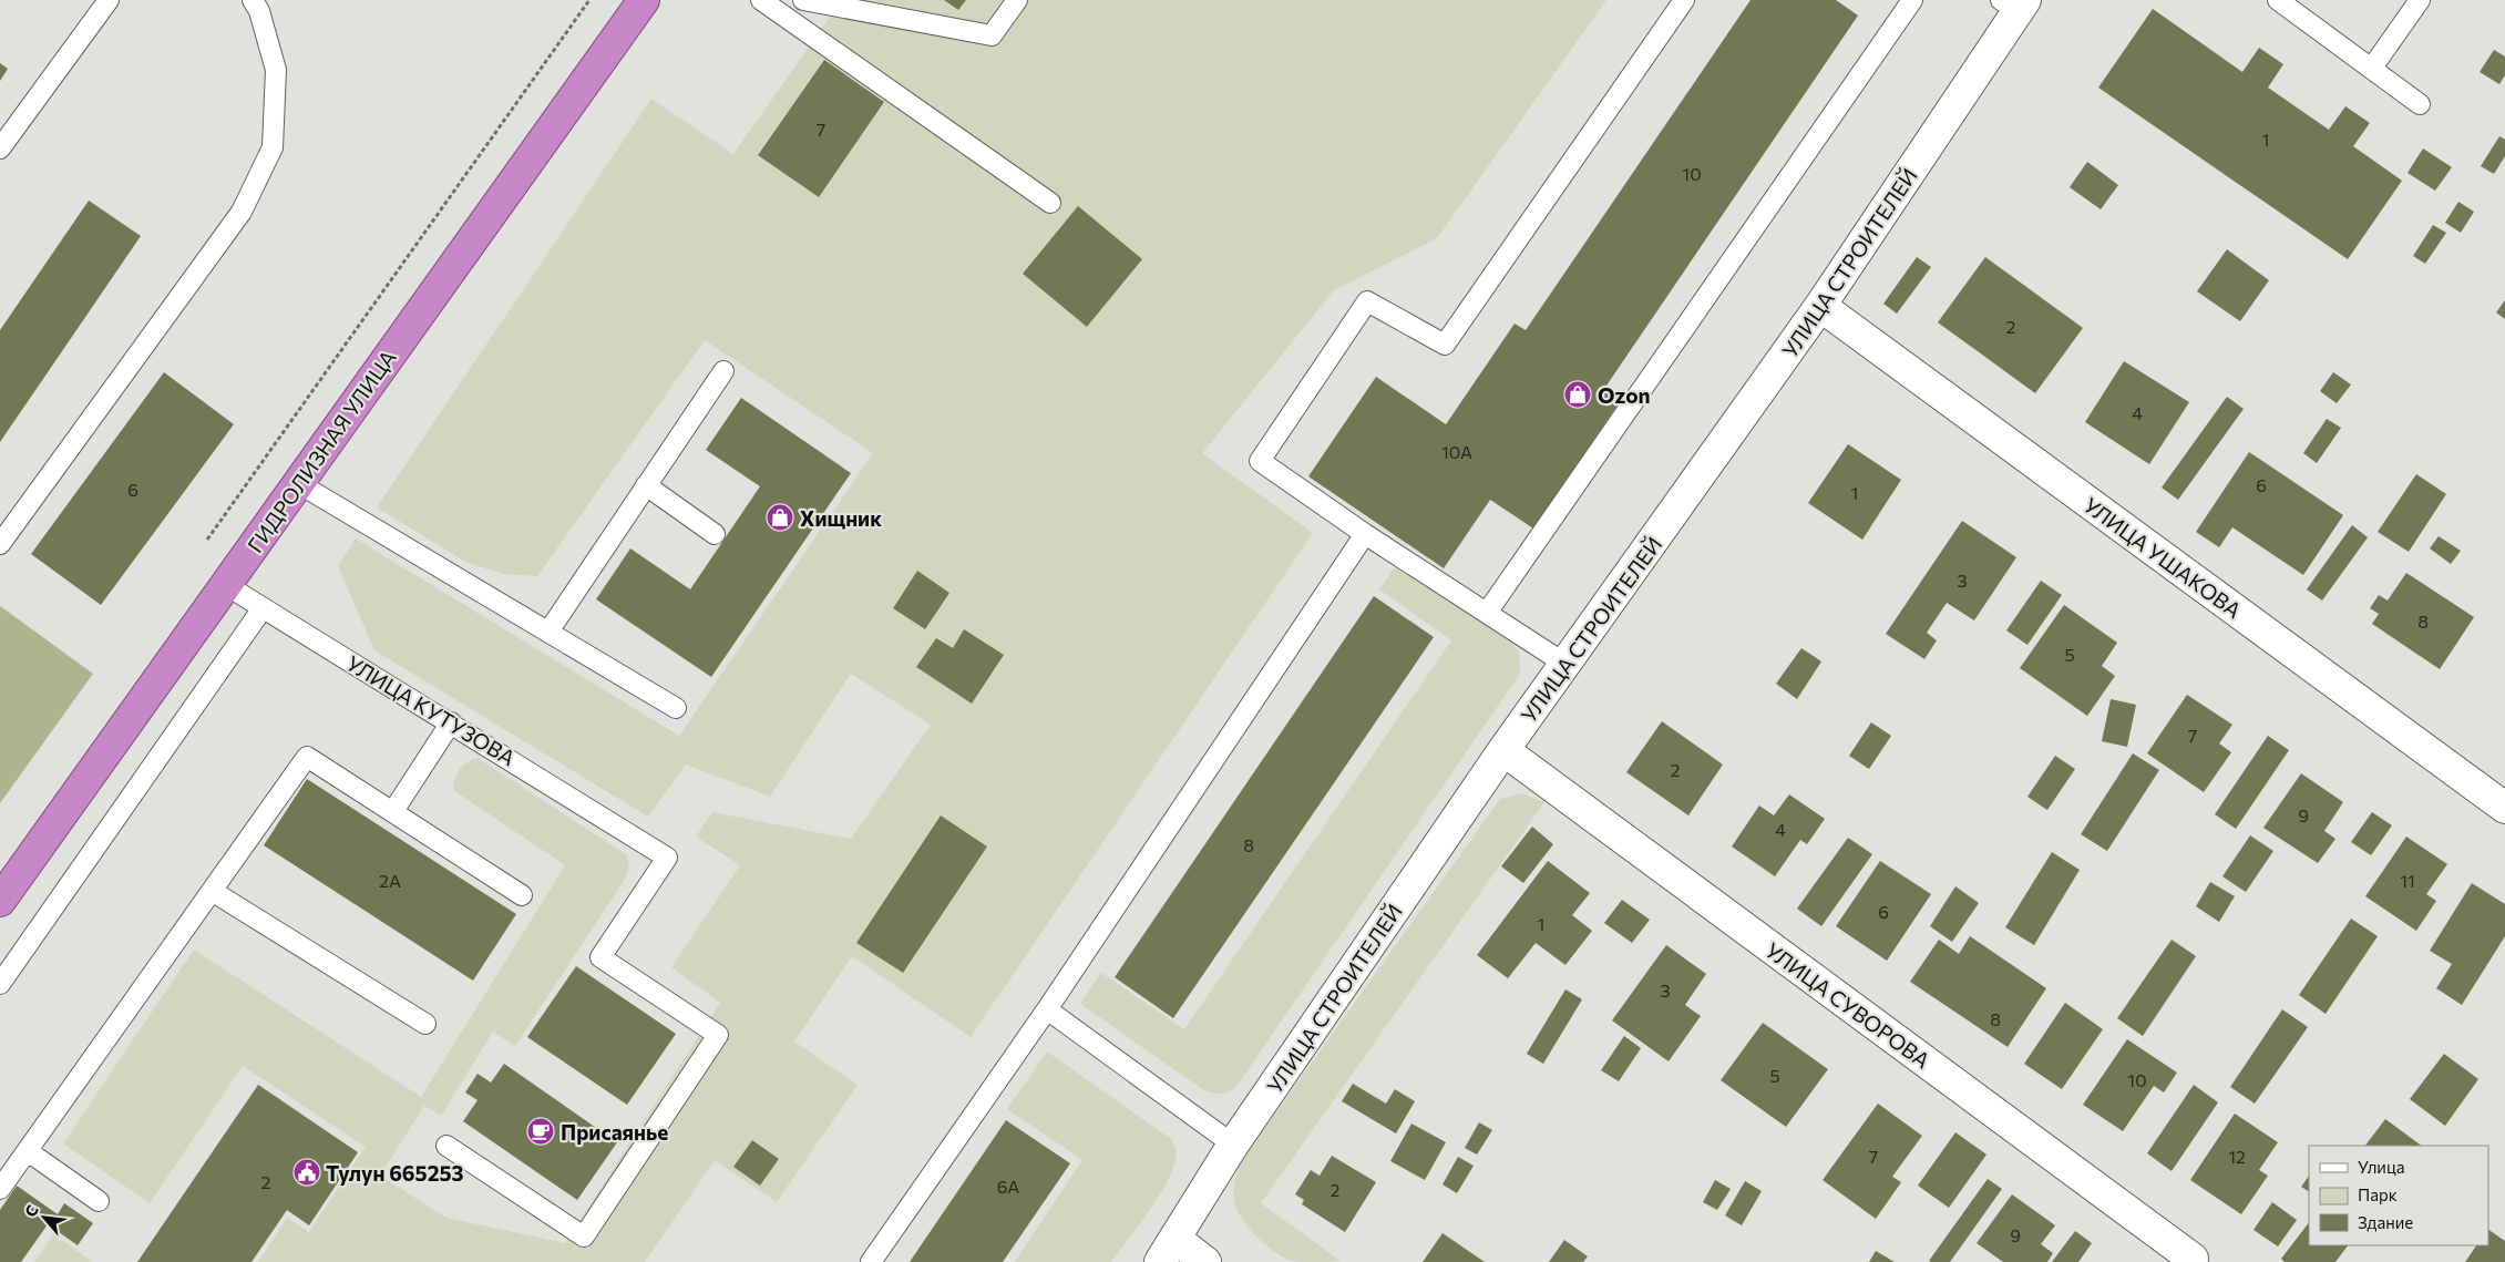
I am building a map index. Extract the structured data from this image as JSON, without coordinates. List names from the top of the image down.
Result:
{
  "streets": {
    "highway": ["ГИДРОЛИЗНАЯ УЛИЦА"],
    "street": ["УЛИЦА СТРОИТЕЛЕЙ", "УЛИЦА УШАКОВА", "УЛИЦА СУВОРОВА"],
    "lane": ["УЛИЦА КУТУЗОВА"]
  },
  "crossings": [
    ["УЛИЦА СТРОИТЕЛЕЙ", "УЛИЦА УШАКОВА"],
    ["УЛИЦА СТРОИТЕЛЕЙ", "УЛИЦА СУВОРОВА"],
    ["ГИДРОЛИЗНАЯ УЛИЦА", "УЛИЦА КУТУЗОВА"]
  ],
  "places": {
    "shop": ["Ozon", "Хищник"],
    "cafe": ["Присаянье"],
    "public building": ["Тулун 665253"]
  },
  "house_numbers": [
    "7",
    "1",
    "10",
    "2",
    "4",
    "10А",
    "6",
    "6",
    "1",
    "3",
    "8",
    "5",
    "7",
    "2",
    "9",
    "4",
    "8",
    "2А",
    "11",
    "6",
    "1",
    "3",
    "8",
    "5",
    "10",
    "7",
    "12",
    "2",
    "6А",
    "2",
    "9"
  ],
  "legend": ["Улица", "Парк", "Здание"],
  "north": "top left"
}
